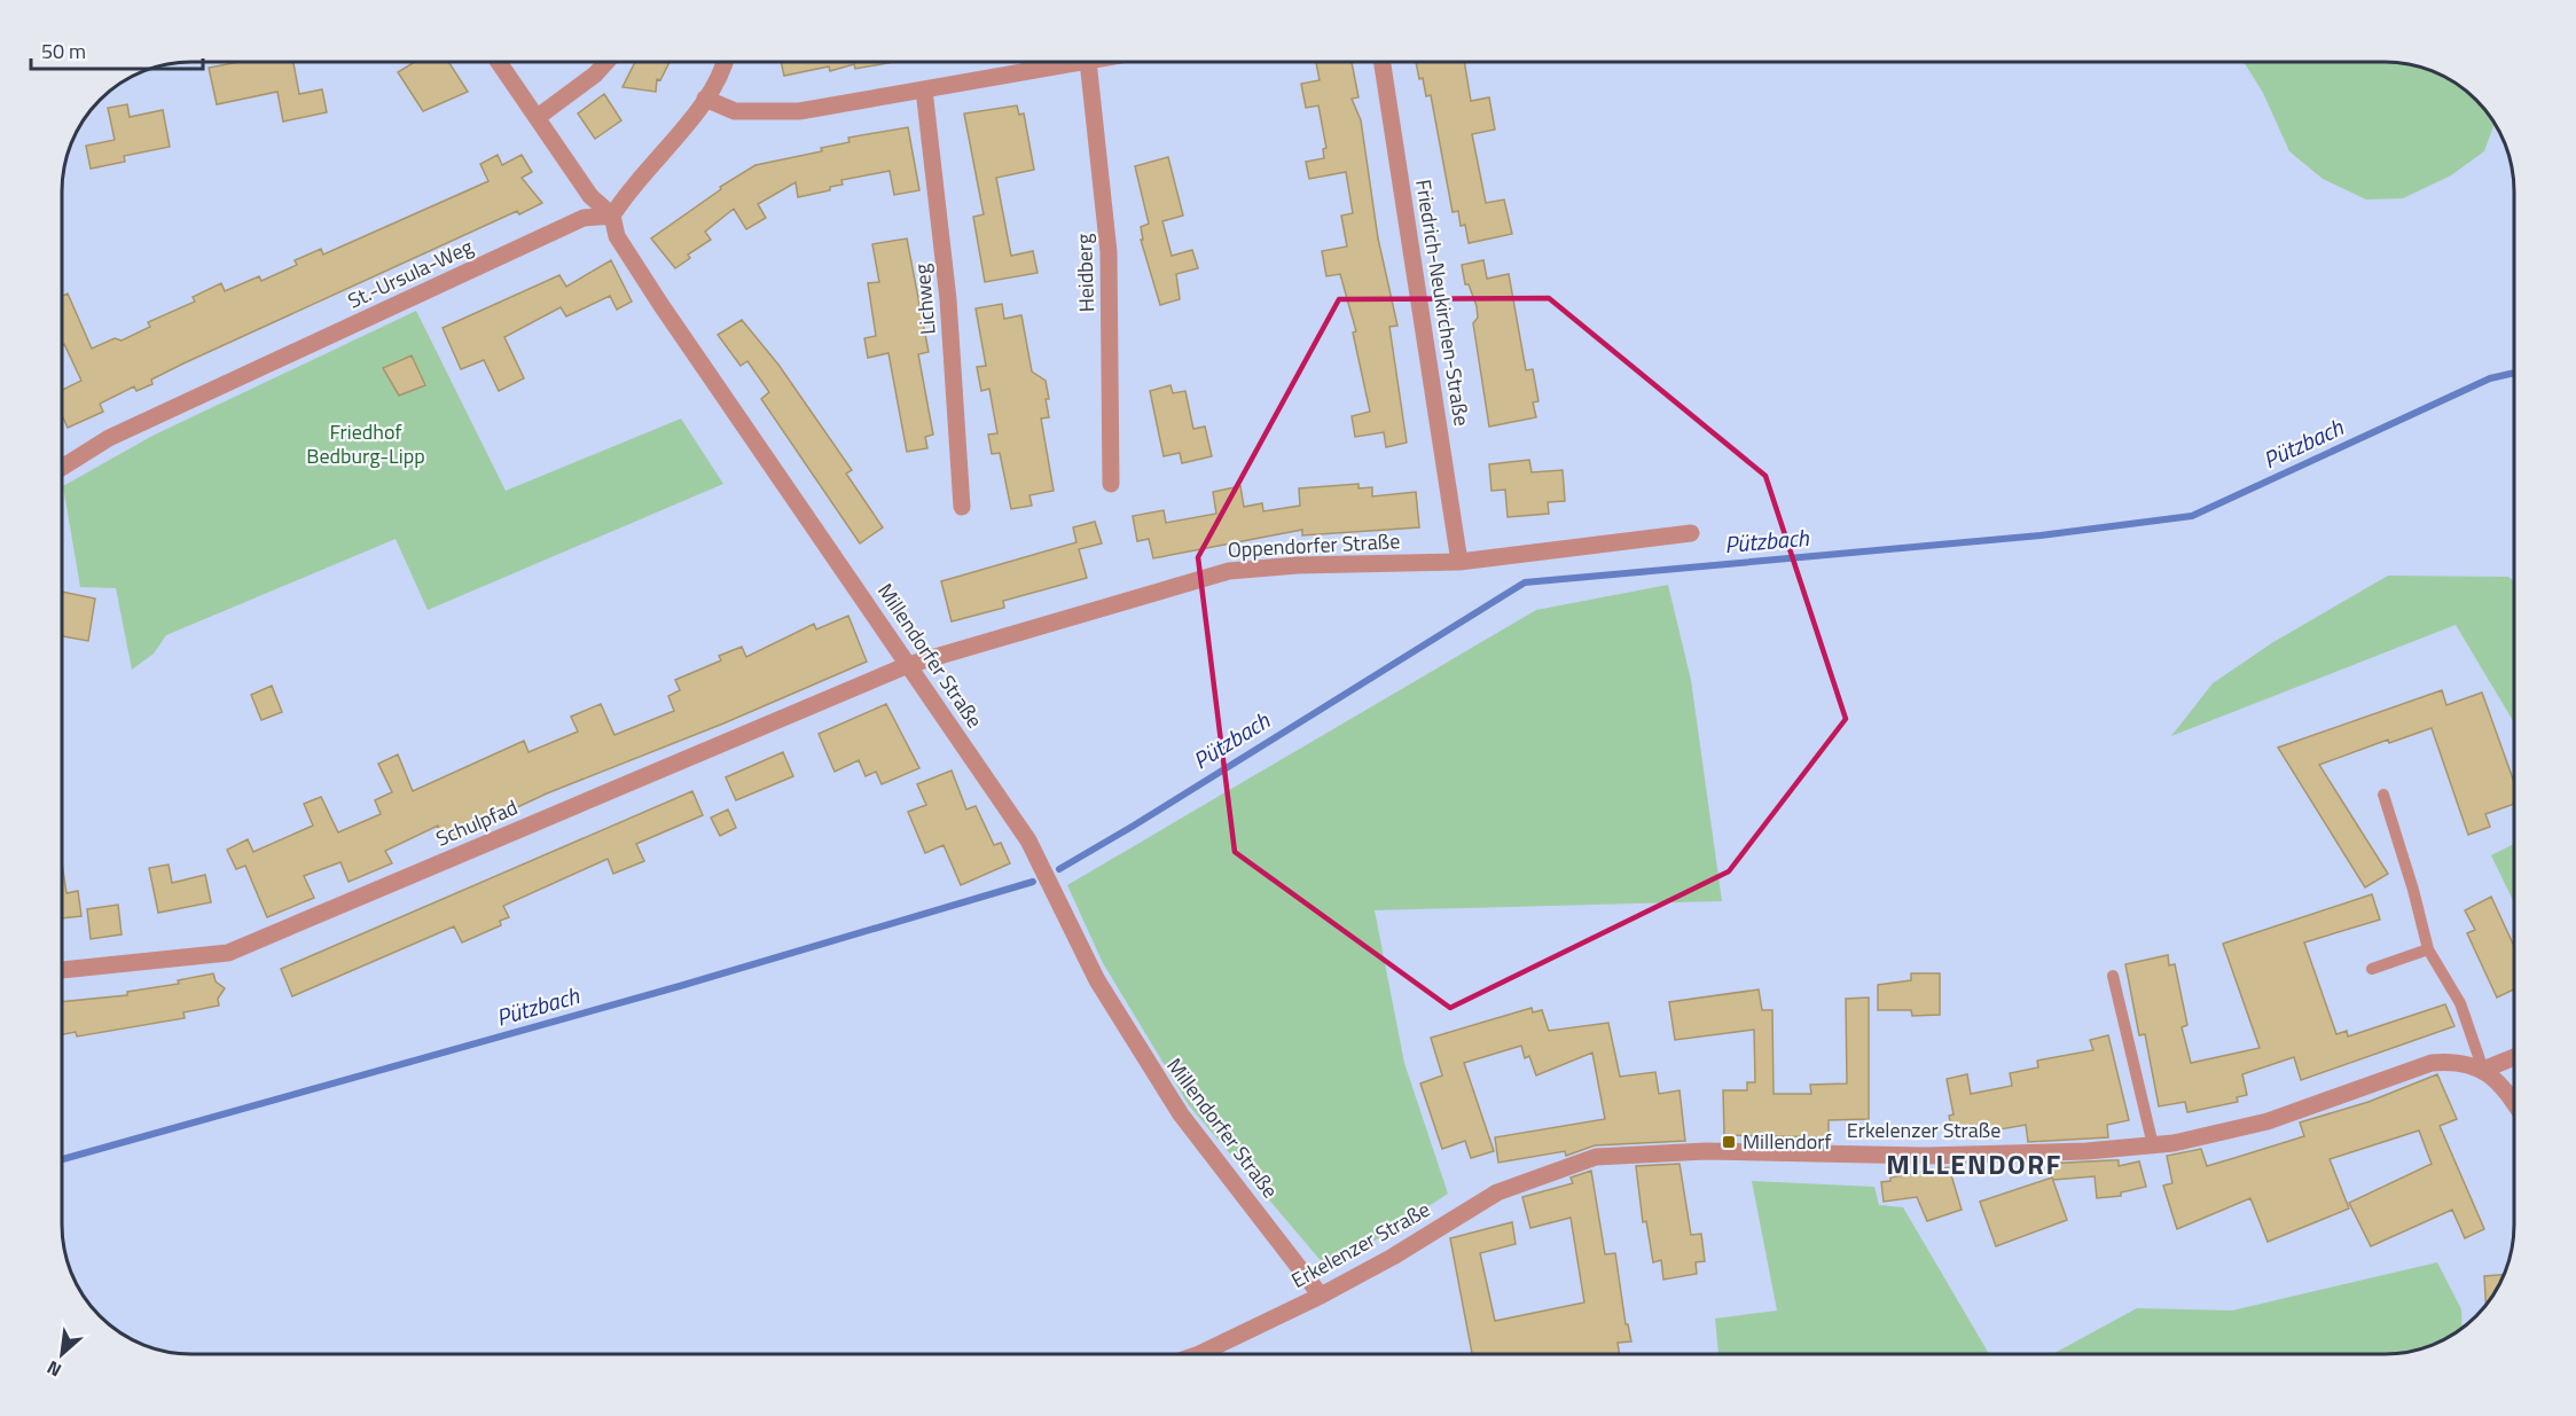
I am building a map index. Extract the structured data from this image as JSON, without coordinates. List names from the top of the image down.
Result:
{
  "streets": {
    "street": [
      "Heidberg",
      "St.-Ursula-Weg",
      "Lichweg",
      "Friedrich-Neukirchen-Straße",
      "Oppendorfer Straße",
      "Millendorfer Straße",
      "Schulpfad",
      "Erkelenzer Straße"
    ]
  },
  "crossings": [
    ["St.-Ursula-Weg", "Millendorfer Straße"],
    ["Friedrich-Neukirchen-Straße", "Oppendorfer Straße"],
    ["Oppendorfer Straße", "Millendorfer Straße"],
    ["Oppendorfer Straße", "Schulpfad"],
    ["Millendorfer Straße", "Schulpfad"],
    ["Millendorfer Straße", "Erkelenzer Straße"]
  ],
  "districts": ["MILLENDORF"],
  "water": ["Pützbach"],
  "parks": ["Friedhof Bedburg-Lipp"],
  "places": {
    "transit": ["Millendorf"]
  },
  "scale_bar": "50 m",
  "north": "bottom left"
}
